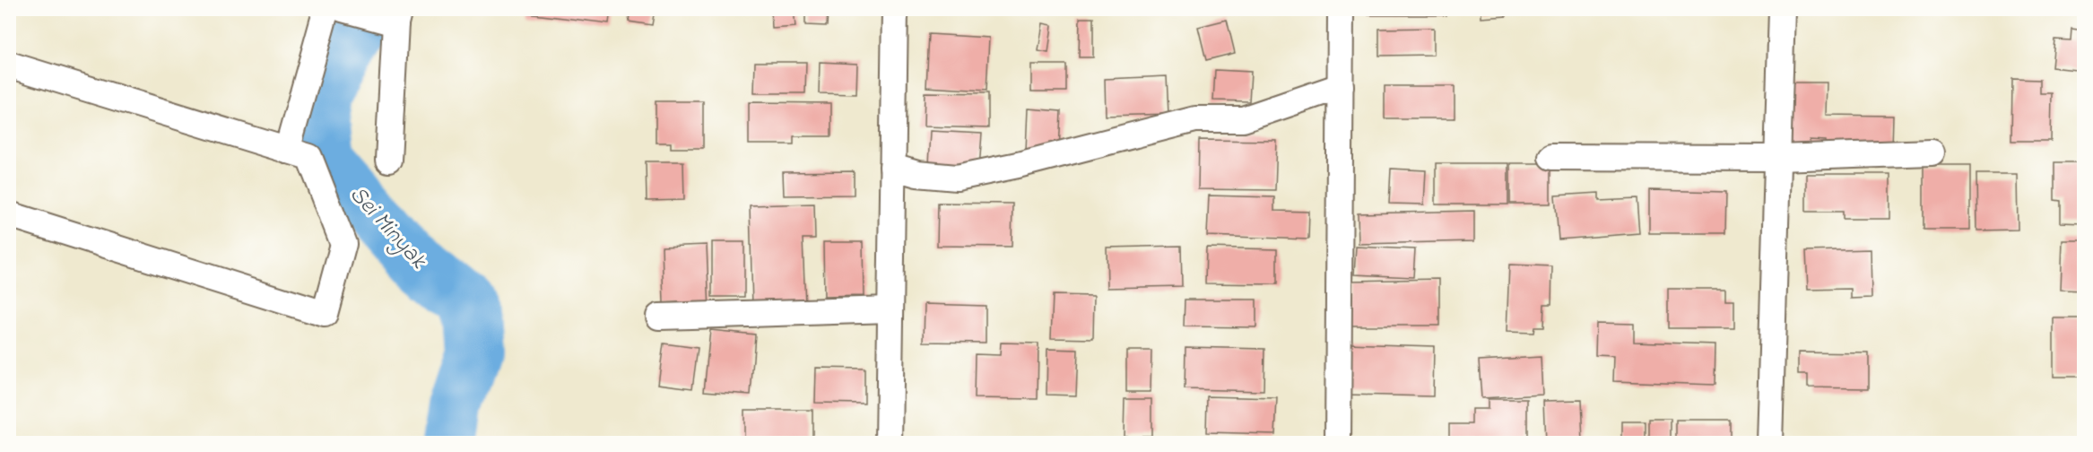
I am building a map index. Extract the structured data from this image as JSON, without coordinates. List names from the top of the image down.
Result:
{
  "water": ["Sei Minyak"]
}
